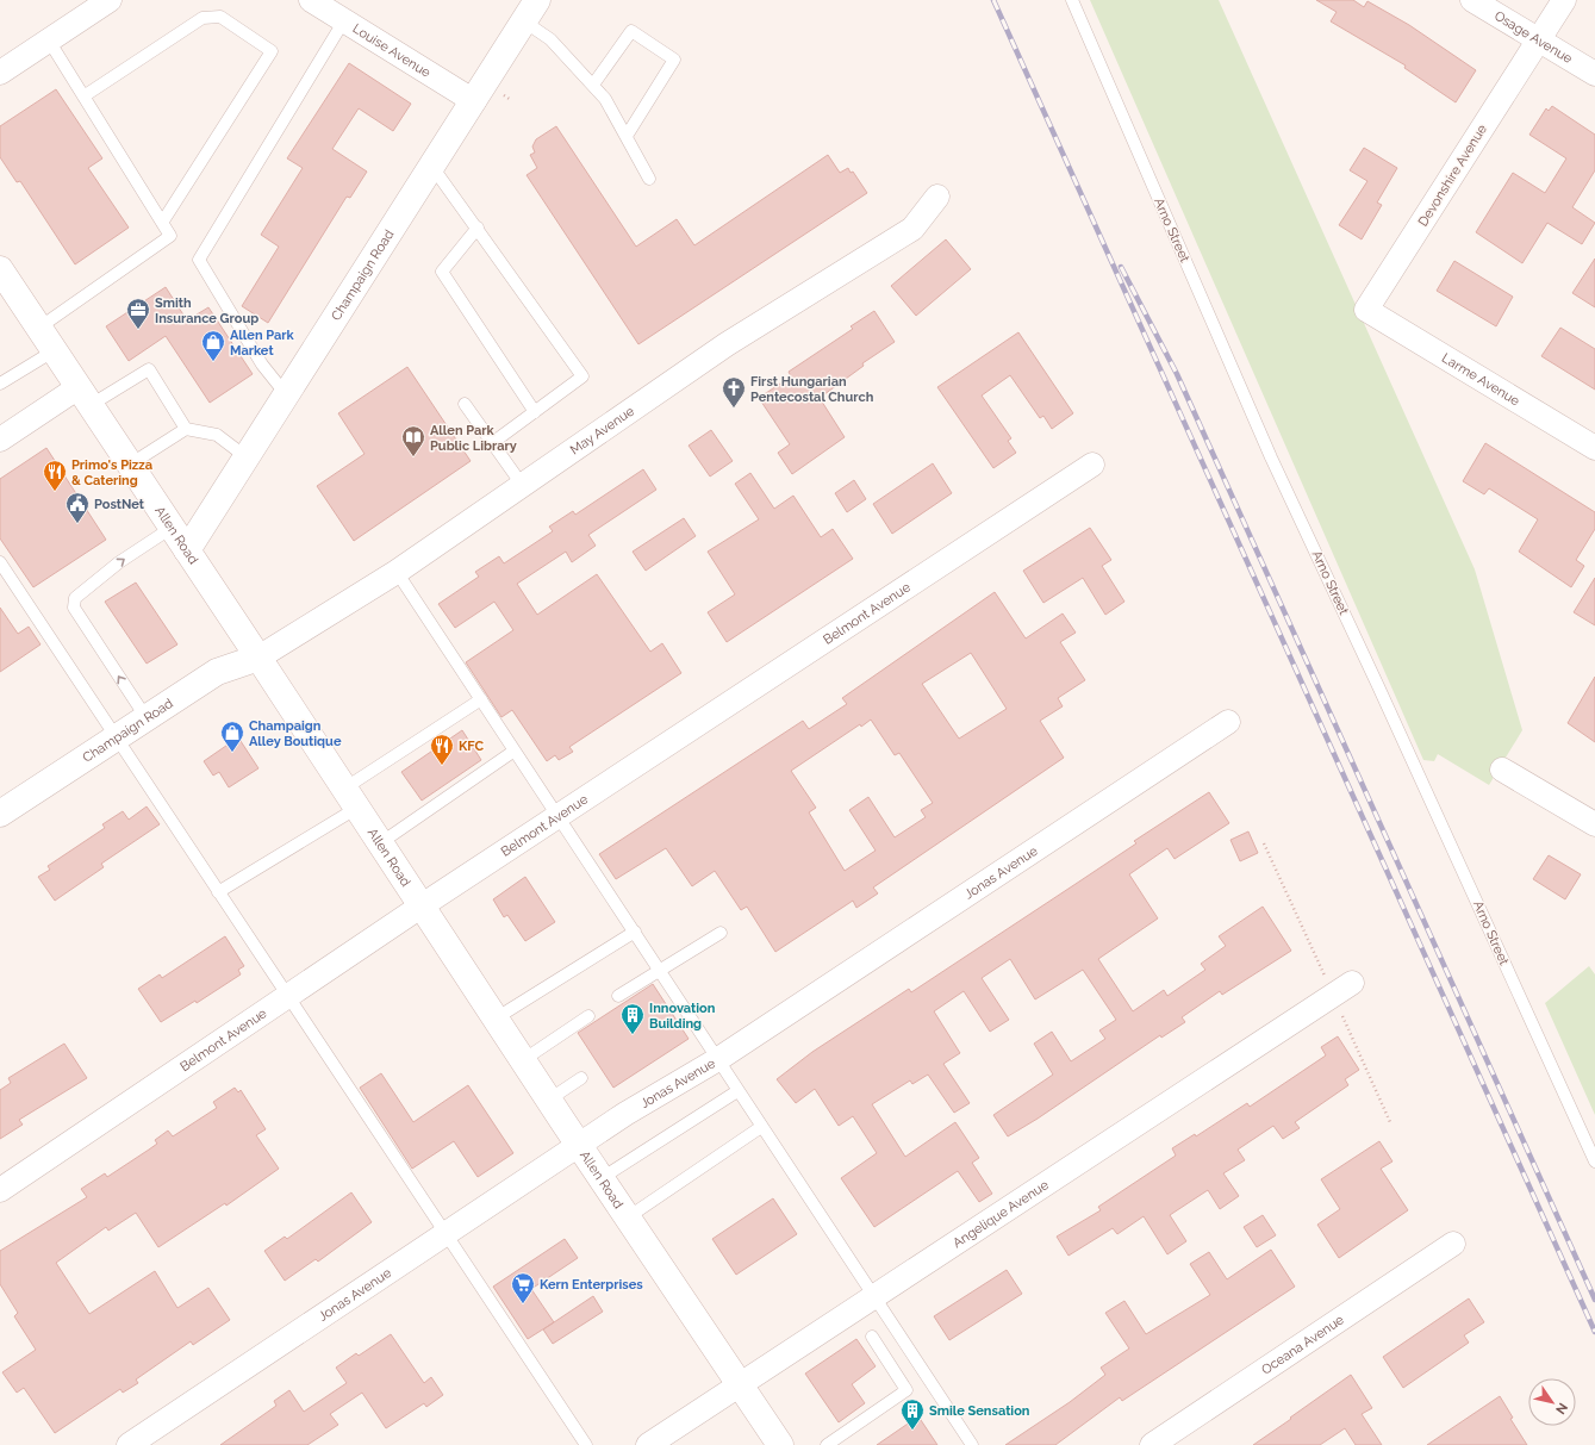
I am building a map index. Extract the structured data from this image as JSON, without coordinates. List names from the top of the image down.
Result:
{
  "streets": {
    "main road": ["Champaign Road", "Allen Road"],
    "street": [
      "Osage Avenue",
      "Louise Avenue",
      "Devonshire Avenue",
      "Larme Avenue",
      "May Avenue",
      "Belmont Avenue",
      "Jonas Avenue",
      "Angelique Avenue",
      "Oceana Avenue"
    ],
    "lane": ["Arno Street"]
  },
  "crossings": [
    ["Osage Avenue", "Devonshire Avenue"],
    ["Louise Avenue", "Champaign Road"],
    ["Devonshire Avenue", "Larme Avenue"],
    ["Champaign Road", "May Avenue"],
    ["Champaign Road", "Allen Road"],
    ["May Avenue", "Allen Road"],
    ["Allen Road", "Belmont Avenue"],
    ["Allen Road", "Jonas Avenue"],
    ["Allen Road", "Angelique Avenue"]
  ],
  "places": {
    "office": ["Smith Insurance Group"],
    "shop": ["Allen Park Market", "Champaign Alley Boutique"],
    "church": ["First Hungarian Pentecostal Church"],
    "library": ["Allen Park Public Library"],
    "restaurant": ["Primo's Pizza & Catering", "KFC"],
    "public building": ["PostNet"],
    "building": ["Innovation Building", "Smile Sensation"],
    "supermarket": ["Kern Enterprises"]
  },
  "north": "bottom right"
}
